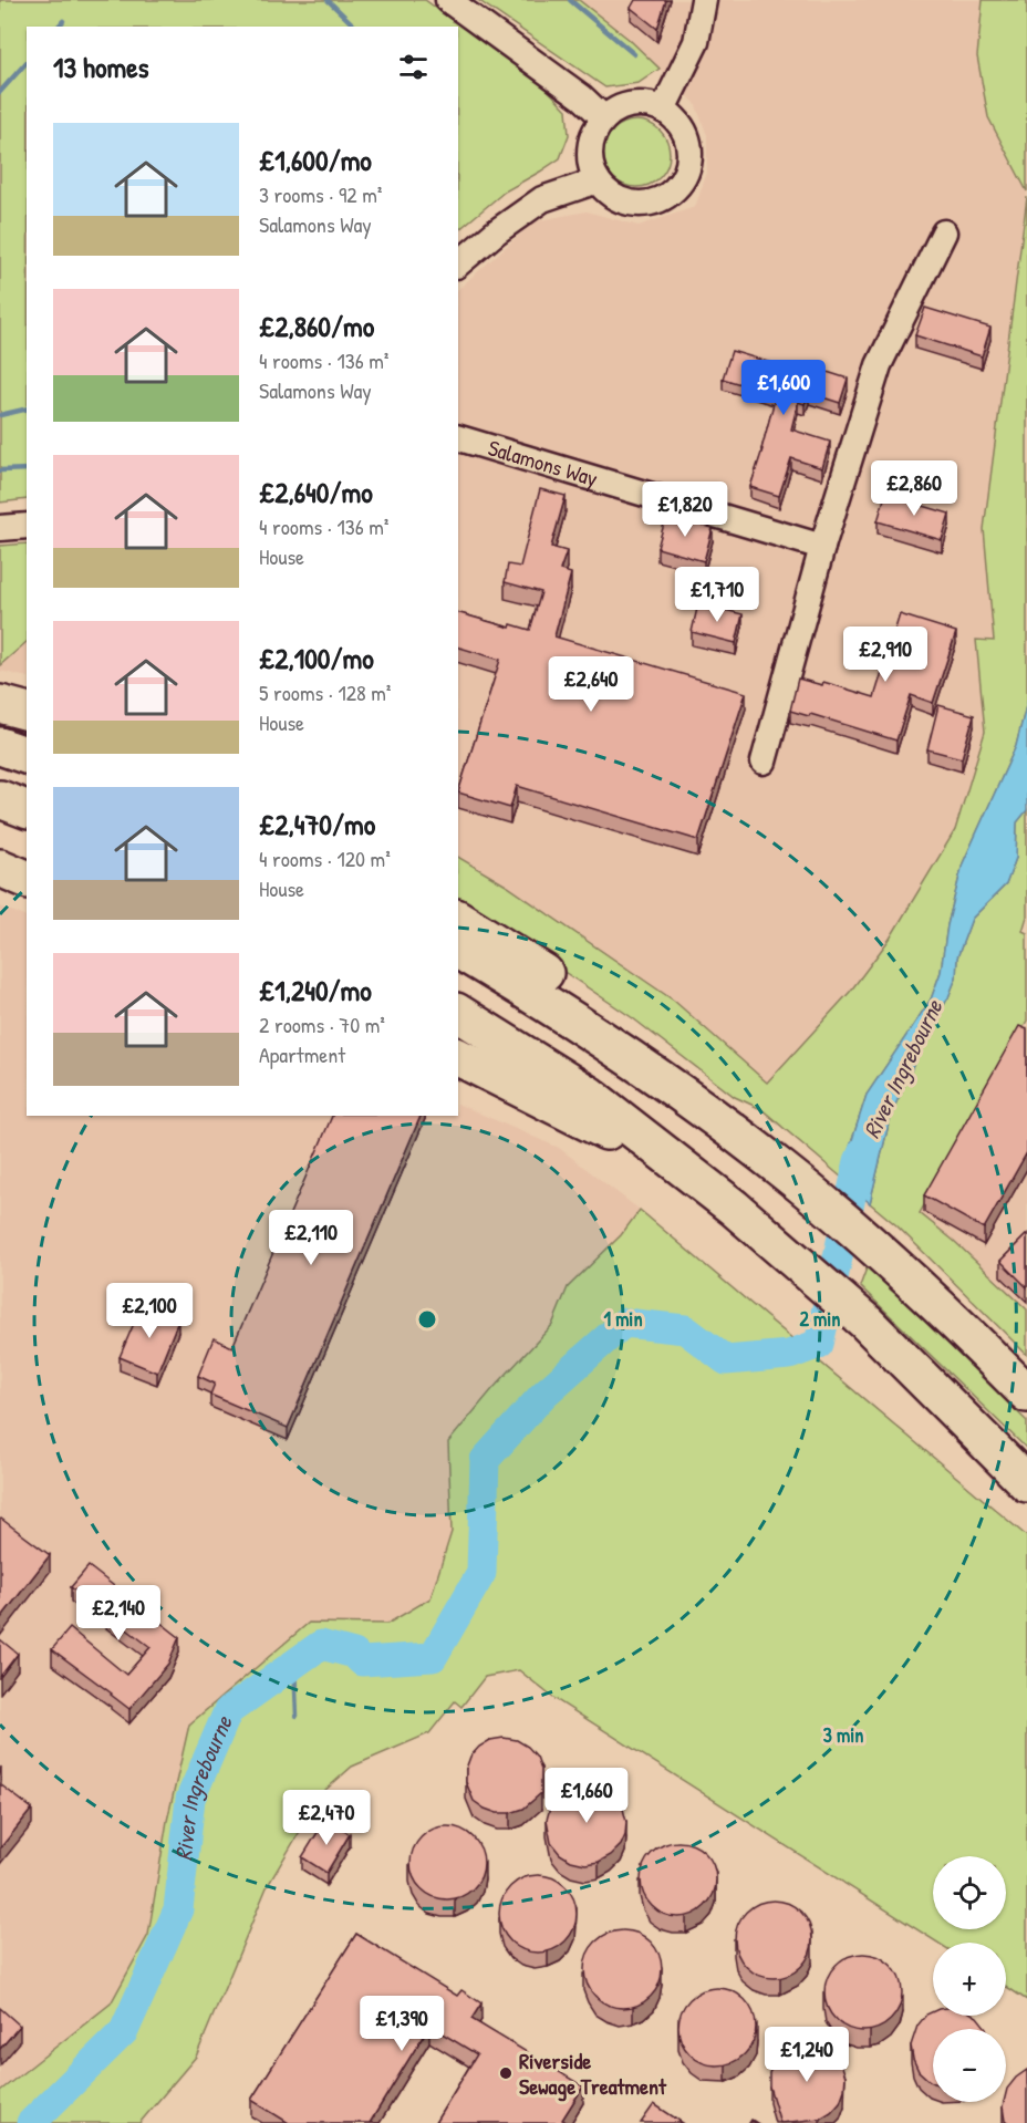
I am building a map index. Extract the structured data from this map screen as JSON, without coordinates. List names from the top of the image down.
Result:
{
  "streets": {
    "street": ["Salamons Way"]
  },
  "water": ["River Ingrebourne"],
  "places": ["Riverside Sewage Treatment"],
  "page": {
    "heading": "13 homes",
    "list": [
      {
        "name": "£1,600/mo",
        "note": "3 rooms · 92 m² · Salamons Way"
      },
      {
        "name": "£2,860/mo",
        "note": "4 rooms · 136 m² · Salamons Way"
      },
      {
        "name": "£2,640/mo",
        "note": "4 rooms · 136 m² · House"
      },
      {
        "name": "£2,100/mo",
        "note": "5 rooms · 128 m² · House"
      },
      {
        "name": "£2,470/mo",
        "note": "4 rooms · 120 m² · House"
      },
      {
        "name": "£1,240/mo",
        "note": "2 rooms · 70 m² · Apartment"
      }
    ],
    "price": [
      "£1,600",
      "£2,860",
      "£1,820",
      "£1,710",
      "£2,910",
      "£2,640",
      "£2,110",
      "£2,100",
      "£2,140",
      "£1,660",
      "£2,470",
      "£1,390",
      "£1,240"
    ],
    "map_buttons": ["+", "−"]
  },
  "rings": ["1 min", "2 min", "3 min"]
}
